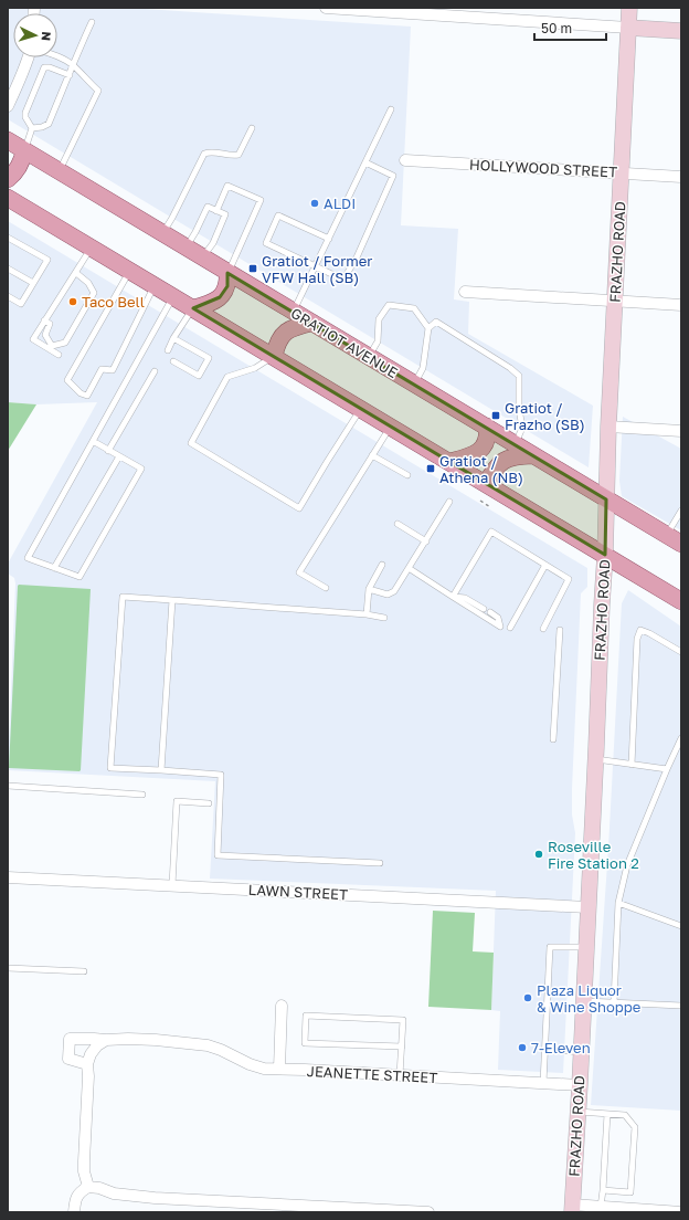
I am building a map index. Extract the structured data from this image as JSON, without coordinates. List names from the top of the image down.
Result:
{
  "streets": {
    "main road": ["GRATIOT AVENUE"],
    "street": [
      "HOLLYWOOD STREET",
      "FRAZHO ROAD",
      "LAWN STREET",
      "JEANETTE STREET"
    ]
  },
  "crossings": [
    ["HOLLYWOOD STREET", "FRAZHO ROAD"],
    ["FRAZHO ROAD", "GRATIOT AVENUE"],
    ["FRAZHO ROAD", "LAWN STREET"],
    ["FRAZHO ROAD", "JEANETTE STREET"]
  ],
  "places": {
    "other": [
      "ALDI",
      "Taco Bell",
      "Roseville Fire Station 2",
      "Plaza Liquor & Wine Shoppe",
      "7-Eleven"
    ],
    "transit": ["Gratiot / Former VFW Hall (SB)", "Gratiot / Frazho (SB)", "Gratiot / Athena (NB)"]
  },
  "scale_bar": "50 m",
  "north": "right"
}
